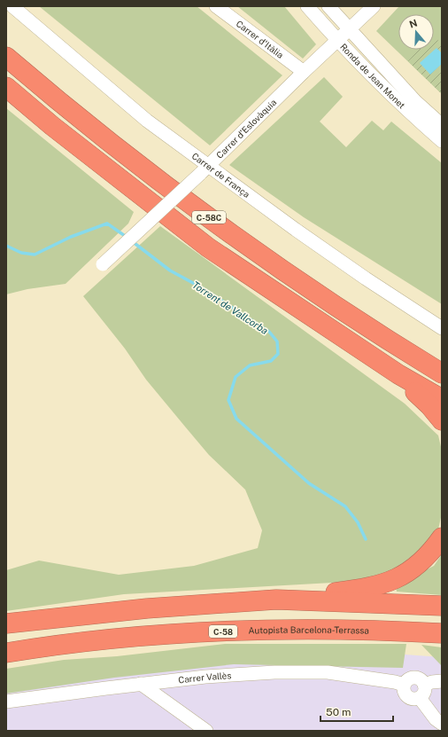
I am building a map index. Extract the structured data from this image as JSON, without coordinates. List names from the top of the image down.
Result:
{
  "streets": {
    "highway": ["C-58C", "Autopista Barcelona-Terrassa", "C-58"],
    "street": [
      "Carrer d'Itàlia",
      "Ronda de Jean Monet",
      "Carrer d'Eslovàquia",
      "Carrer de França",
      "Carrer Vallès"
    ]
  },
  "crossings": [
    ["Carrer d'Itàlia", "Carrer d'Eslovàquia"],
    ["Ronda de Jean Monet", "Carrer d'Eslovàquia"],
    ["Carrer d'Eslovàquia", "Carrer de França"]
  ],
  "water": ["Torrent de Vallcorba"],
  "scale_bar": "50 m",
  "north": "top"
}
